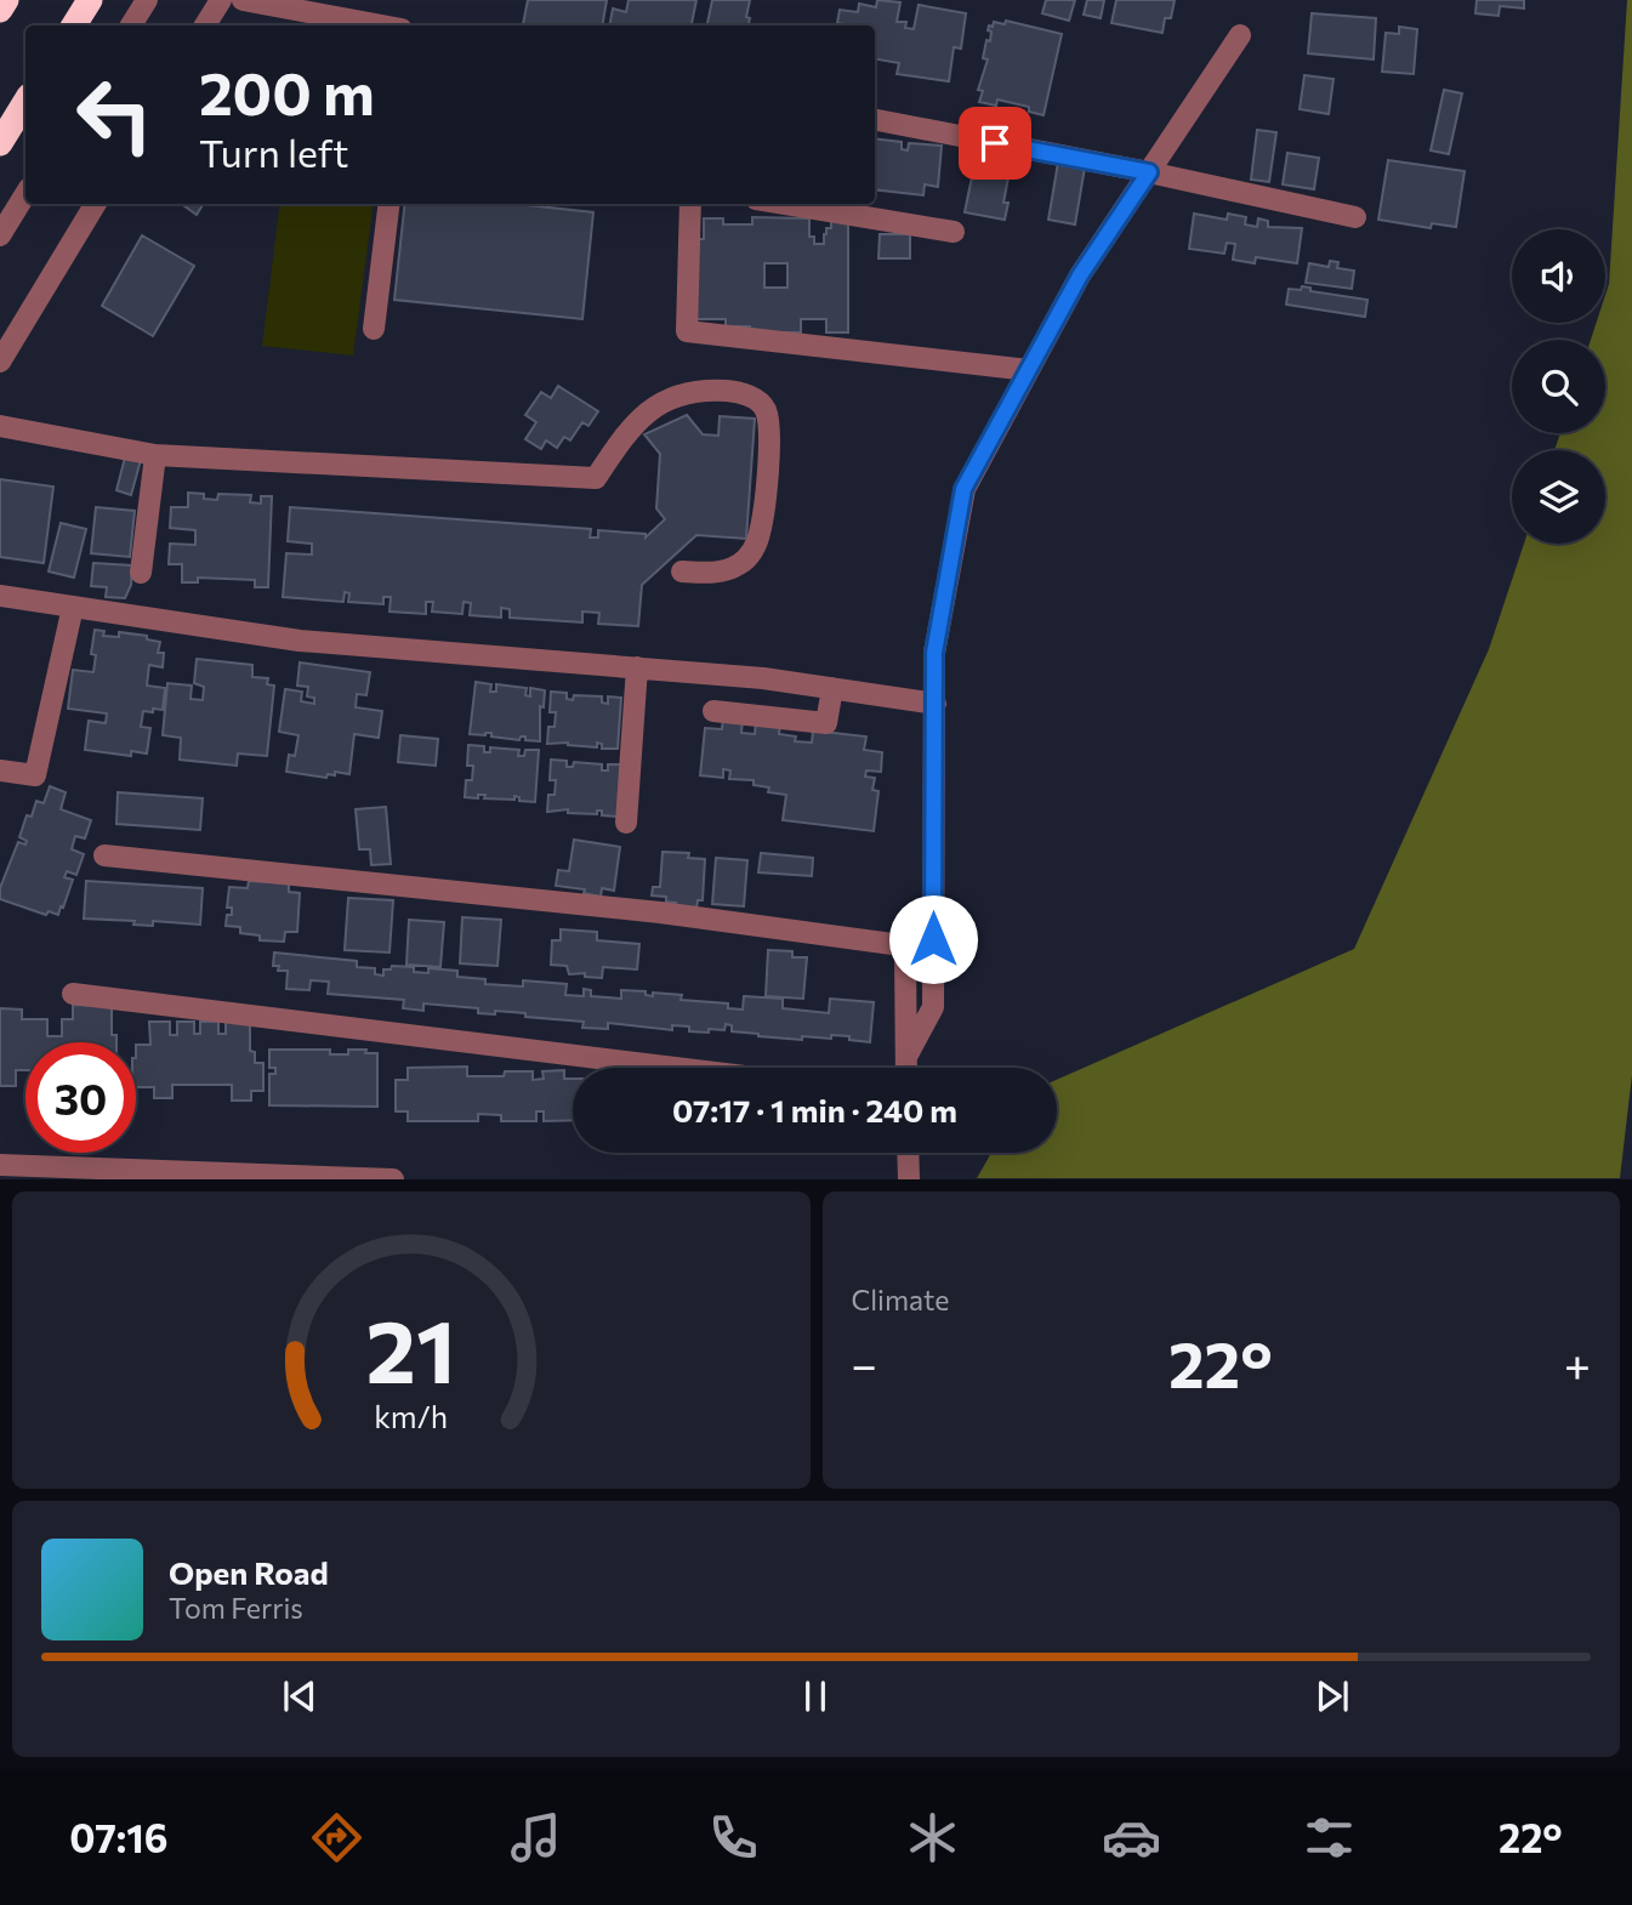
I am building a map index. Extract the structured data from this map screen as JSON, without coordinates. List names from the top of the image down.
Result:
{
  "page": {
    "turn": ["200 m", "Turn left"],
    "limit": "30",
    "trip": "07:17 · 1 min · 240 m",
    "tile": "Climate",
    "heat": ["−", "22°", "+"],
    "song": ["Open Road", "Tom Ferris"],
    "tabs": ["07:16", "22°"],
    "gauge": ["21", "km/h"]
  }
}
